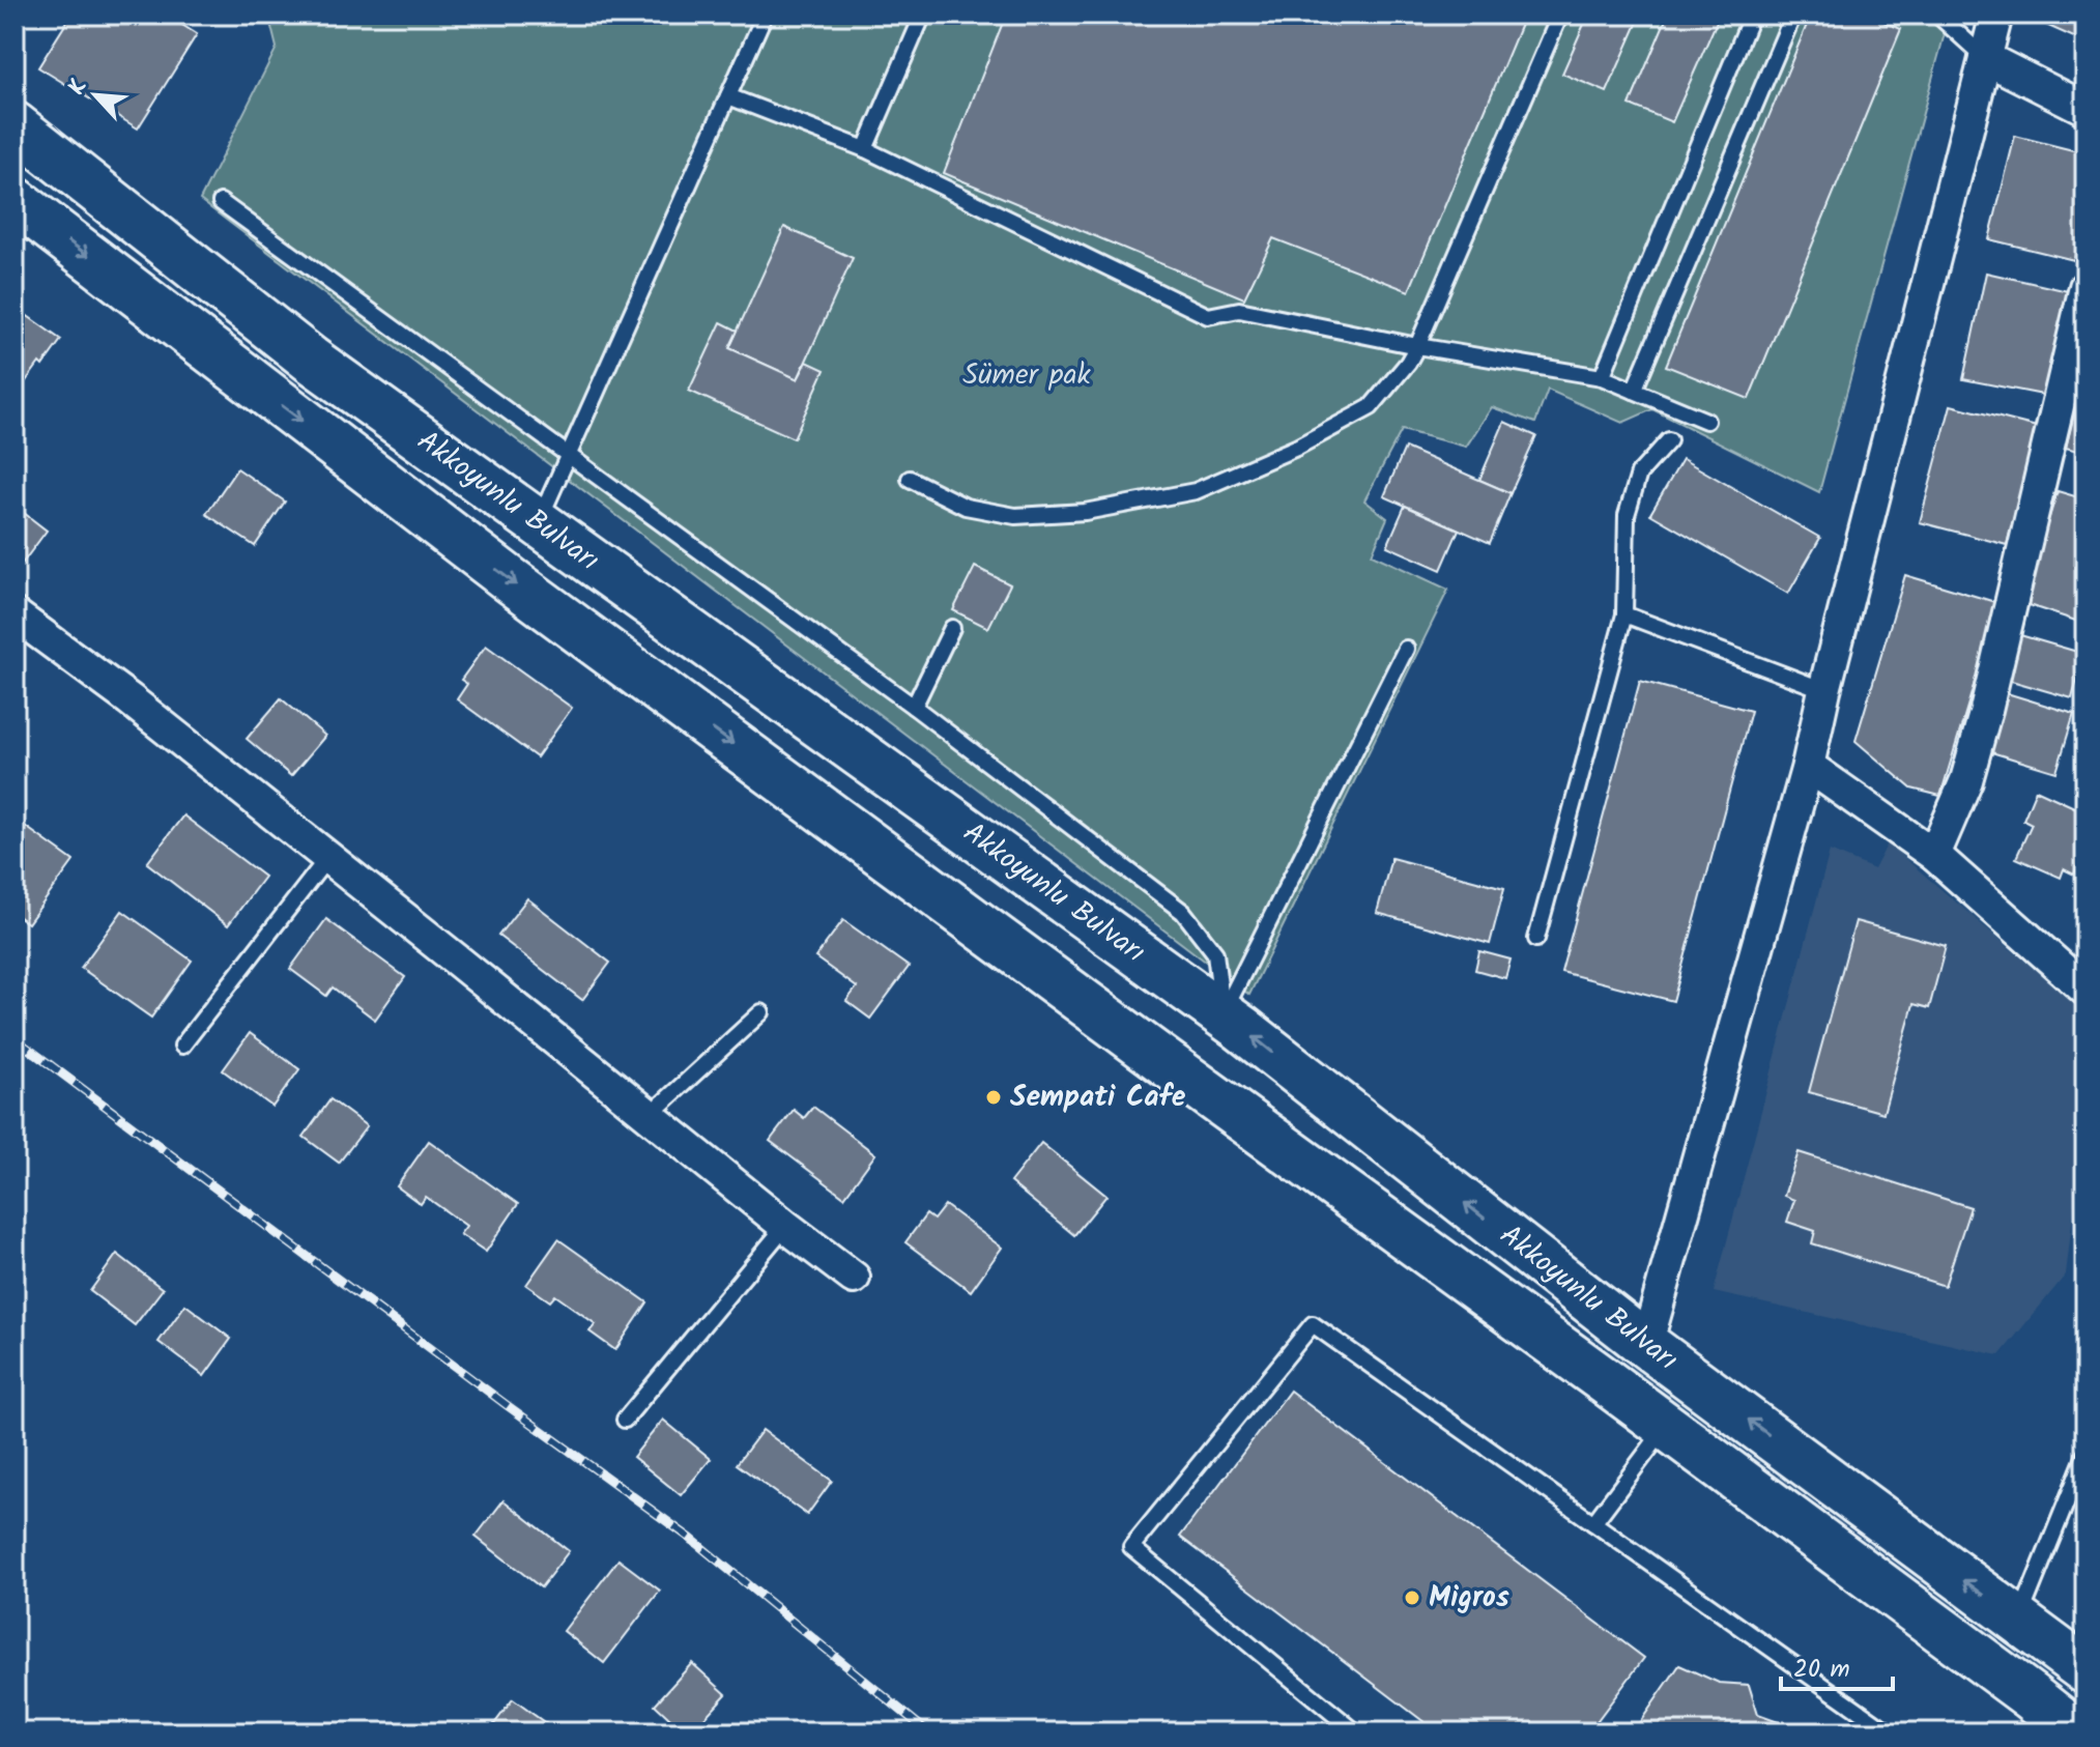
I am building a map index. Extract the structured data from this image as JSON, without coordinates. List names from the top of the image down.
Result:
{
  "streets": {
    "main road": ["Akkoyunlu Bulvarı"]
  },
  "parks": ["Sümer pak"],
  "places": ["Sempati Cafe", "Migros"],
  "scale_bar": "20 m",
  "north": "top left"
}
